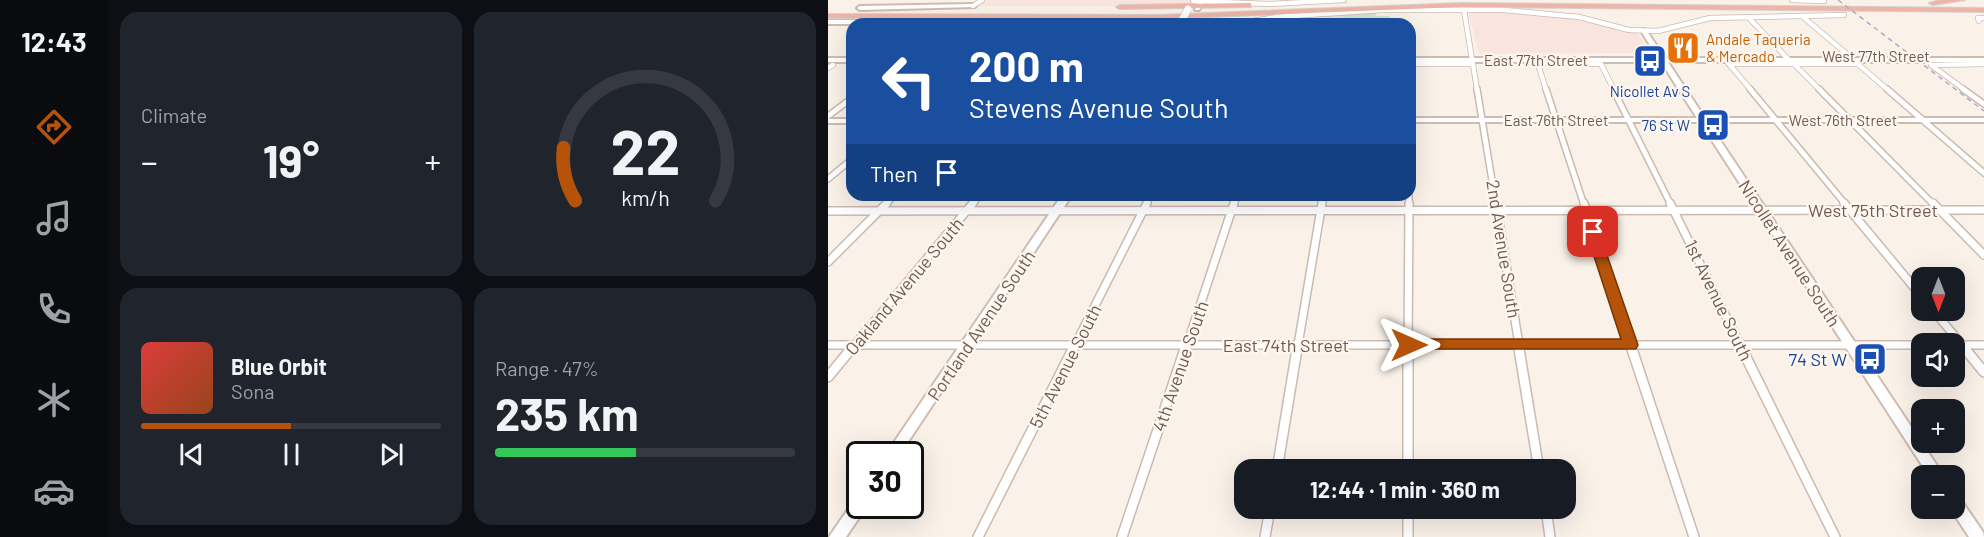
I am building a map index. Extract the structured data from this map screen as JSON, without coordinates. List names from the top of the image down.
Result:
{
  "streets": {
    "street": [
      "West 77th Street",
      "East 77th Street",
      "East 76th Street",
      "West 76th Street",
      "West 75th Street",
      "2nd Avenue South",
      "Nicollet Avenue South",
      "Oakland Avenue South",
      "1st Avenue South",
      "Portland Avenue South",
      "East 74th Street",
      "5th Avenue South",
      "4th Avenue South"
    ]
  },
  "crossings": [
    ["West 77th Street", "East 77th Street"],
    ["West 77th Street", "Nicollet Avenue South"],
    ["East 77th Street", "2nd Avenue South"],
    ["East 77th Street", "Nicollet Avenue South"],
    ["East 77th Street", "1st Avenue South"],
    ["East 76th Street", "West 76th Street"],
    ["East 76th Street", "2nd Avenue South"],
    ["East 76th Street", "Nicollet Avenue South"],
    ["East 76th Street", "1st Avenue South"],
    ["West 76th Street", "Nicollet Avenue South"],
    ["West 75th Street", "2nd Avenue South"],
    ["West 75th Street", "Nicollet Avenue South"],
    ["West 75th Street", "Oakland Avenue South"],
    ["West 75th Street", "1st Avenue South"],
    ["West 75th Street", "Portland Avenue South"],
    ["West 75th Street", "5th Avenue South"],
    ["West 75th Street", "4th Avenue South"],
    ["2nd Avenue South", "East 74th Street"],
    ["Nicollet Avenue South", "East 74th Street"],
    ["Oakland Avenue South", "East 74th Street"],
    ["1st Avenue South", "East 74th Street"],
    ["Portland Avenue South", "East 74th Street"],
    ["East 74th Street", "5th Avenue South"],
    ["East 74th Street", "4th Avenue South"]
  ],
  "places": {
    "restaurant": ["Andale Taqueria & Mercado"],
    "bus stop": ["Nicollet Av S", "76 St W", "74 St W"]
  },
  "north": "bottom",
  "page": {
    "tabs": "12:43",
    "tile": [
      "Climate",
      ["Range · 47%", "235 km"]
    ],
    "turn": ["200 m", "Stevens Avenue South"],
    "heat": ["−", "19°", "+"],
    "then": "Then",
    "map_buttons": ["+", "−"],
    "song": ["Blue Orbit", "Sona"],
    "limit": "30",
    "trip": "12:44 · 1 min · 360 m",
    "gauge": ["22", "km/h"]
  }
}
